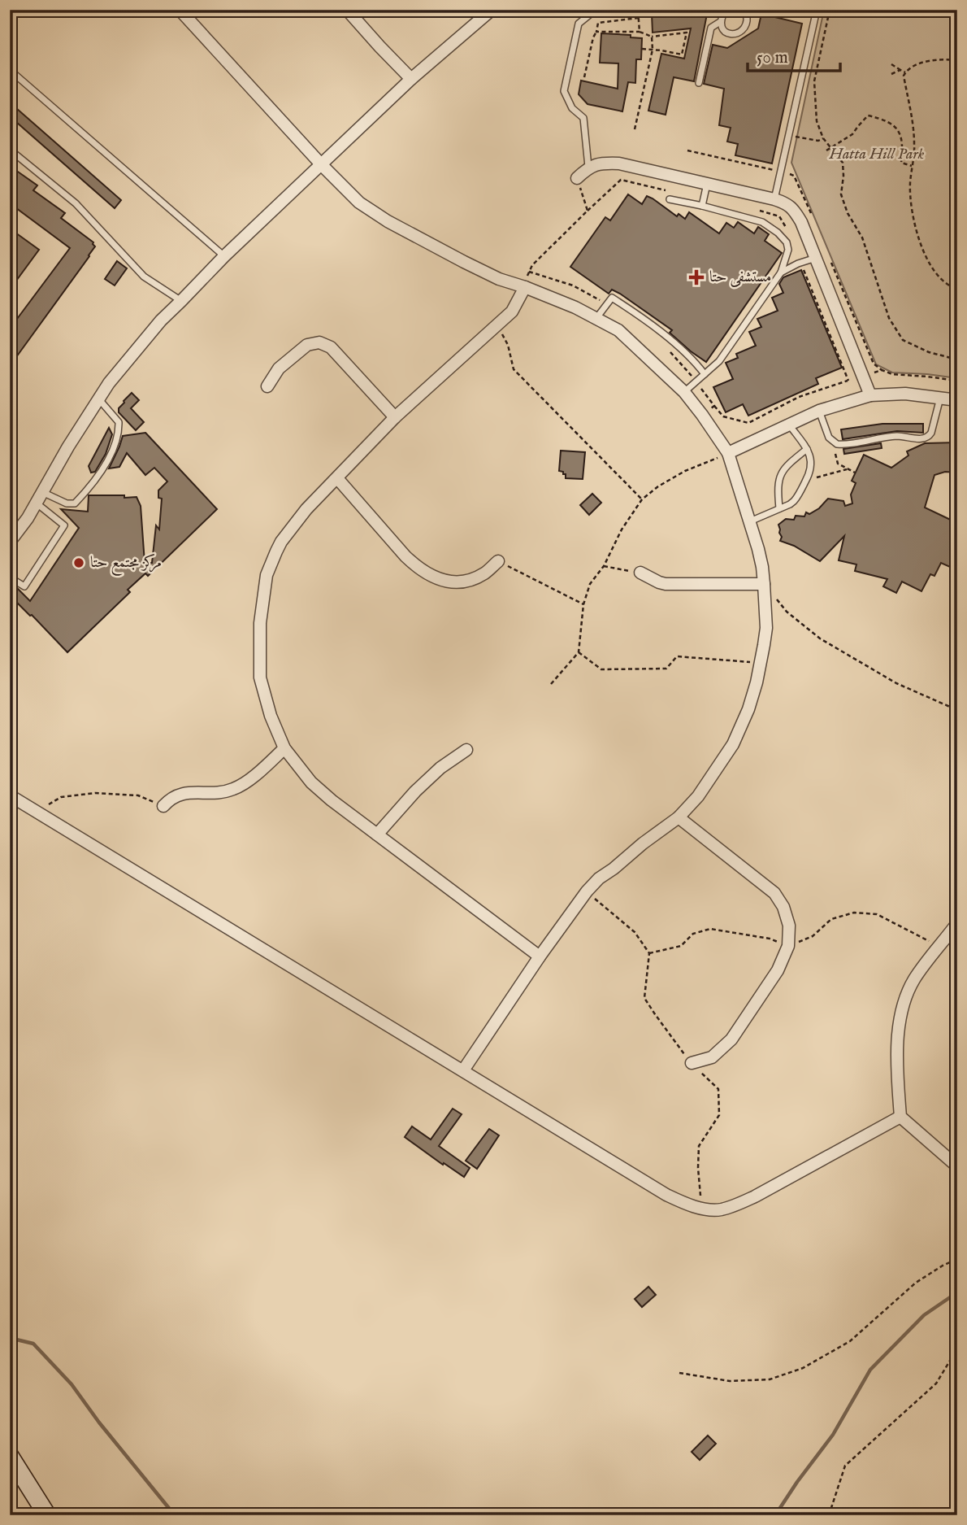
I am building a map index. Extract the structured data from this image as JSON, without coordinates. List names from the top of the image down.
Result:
{
  "parks": ["Hatta Hill Park"],
  "places": {
    "health": ["مستشفى حتا"],
    "other": ["مركز مجتمع حتا"]
  },
  "scale_bar": "50 m"
}
